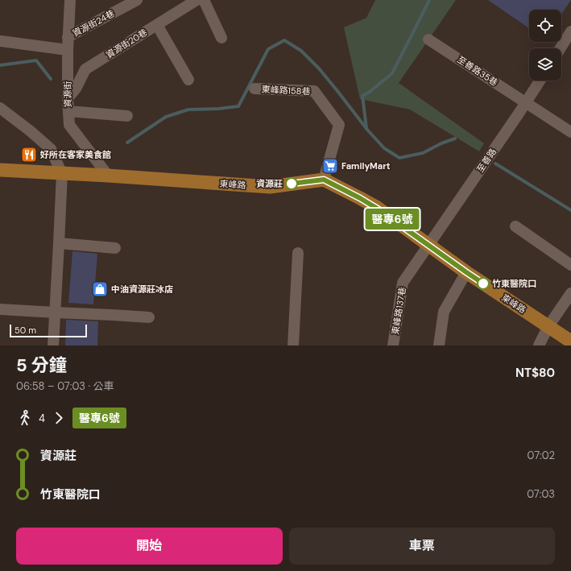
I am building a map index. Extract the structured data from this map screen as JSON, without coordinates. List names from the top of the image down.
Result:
{
  "streets": {
    "main road": ["東峰路"],
    "street": [
      "資源街24巷",
      "資源街20巷",
      "至善路35巷",
      "東峰路158巷",
      "資源街",
      "至善路",
      "東峰路137巷"
    ]
  },
  "crossings": [
    ["資源街24巷", "資源街"],
    ["資源街20巷", "資源街"],
    ["至善路35巷", "至善路"],
    ["東峰路158巷", "東峰路"],
    ["資源街", "東峰路"],
    ["至善路", "東峰路"],
    ["至善路", "東峰路137巷"],
    ["東峰路", "東峰路137巷"]
  ],
  "places": {
    "restaurant": ["好所在客家美食館"],
    "supermarket": ["FamilyMart"],
    "other": ["資源莊", "竹東醫院口"],
    "shop": ["中油資源莊冰店"]
  },
  "lines": ["bus line 醫專6號"],
  "scale_bar": "50 m",
  "page": {
    "on_map": "醫專6號",
    "scale": "50 m",
    "heading": ["5 分鐘", "06:58 – 07:03 · 公車", "NT$80"],
    "legs": ["4", "醫專6號"],
    "list": [
      {
        "name": "資源莊",
        "value": "07:02"
      },
      {
        "name": "竹東醫院口",
        "value": "07:03"
      }
    ],
    "buttons": ["開始", "車票"]
  }
}
